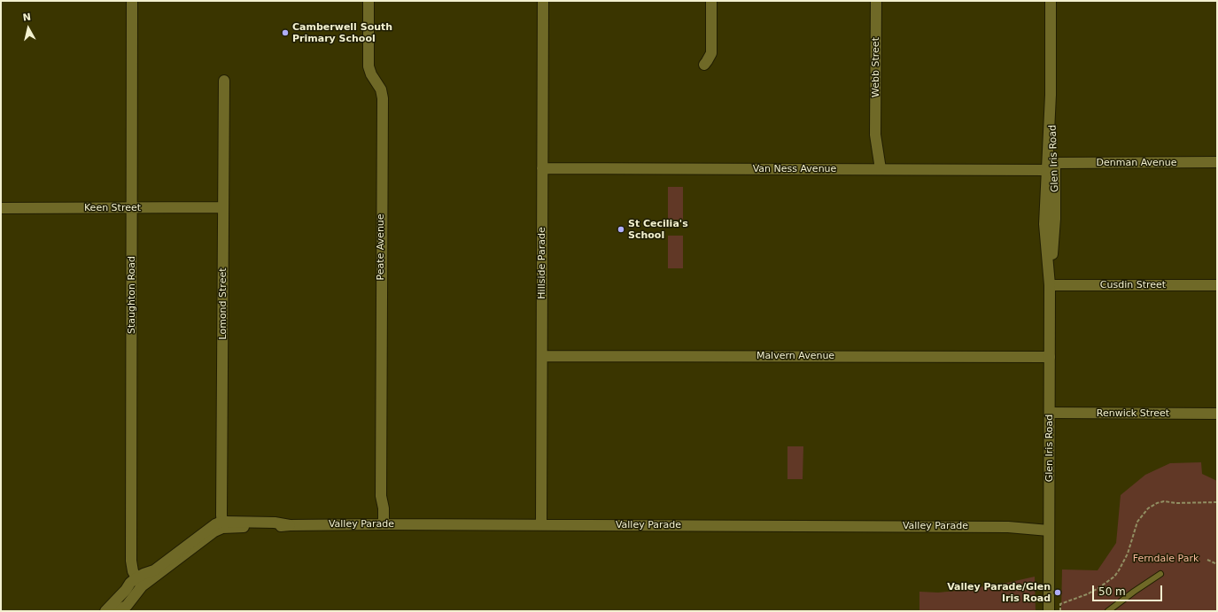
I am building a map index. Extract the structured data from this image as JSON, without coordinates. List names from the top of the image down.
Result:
{
  "streets": {
    "street": [
      "Webb Street",
      "Glen Iris Road",
      "Denman Avenue",
      "Van Ness Avenue",
      "Keen Street",
      "Peate Avenue",
      "Hillside Parade",
      "Cusdin Street",
      "Staughton Road",
      "Lomond Street",
      "Malvern Avenue",
      "Renwick Street",
      "Valley Parade"
    ]
  },
  "crossings": [
    ["Webb Street", "Van Ness Avenue"],
    ["Glen Iris Road", "Denman Avenue"],
    ["Glen Iris Road", "Van Ness Avenue"],
    ["Glen Iris Road", "Cusdin Street"],
    ["Glen Iris Road", "Malvern Avenue"],
    ["Glen Iris Road", "Renwick Street"],
    ["Glen Iris Road", "Valley Parade"],
    ["Van Ness Avenue", "Hillside Parade"],
    ["Keen Street", "Staughton Road"],
    ["Keen Street", "Lomond Street"],
    ["Peate Avenue", "Valley Parade"],
    ["Hillside Parade", "Malvern Avenue"],
    ["Hillside Parade", "Valley Parade"],
    ["Lomond Street", "Valley Parade"]
  ],
  "parks": ["Ferndale Park"],
  "places": ["Camberwell South Primary School", "St Cecilia's School", "Valley Parade/Glen Iris Road"],
  "scale_bar": "50 m",
  "north": "top"
}
